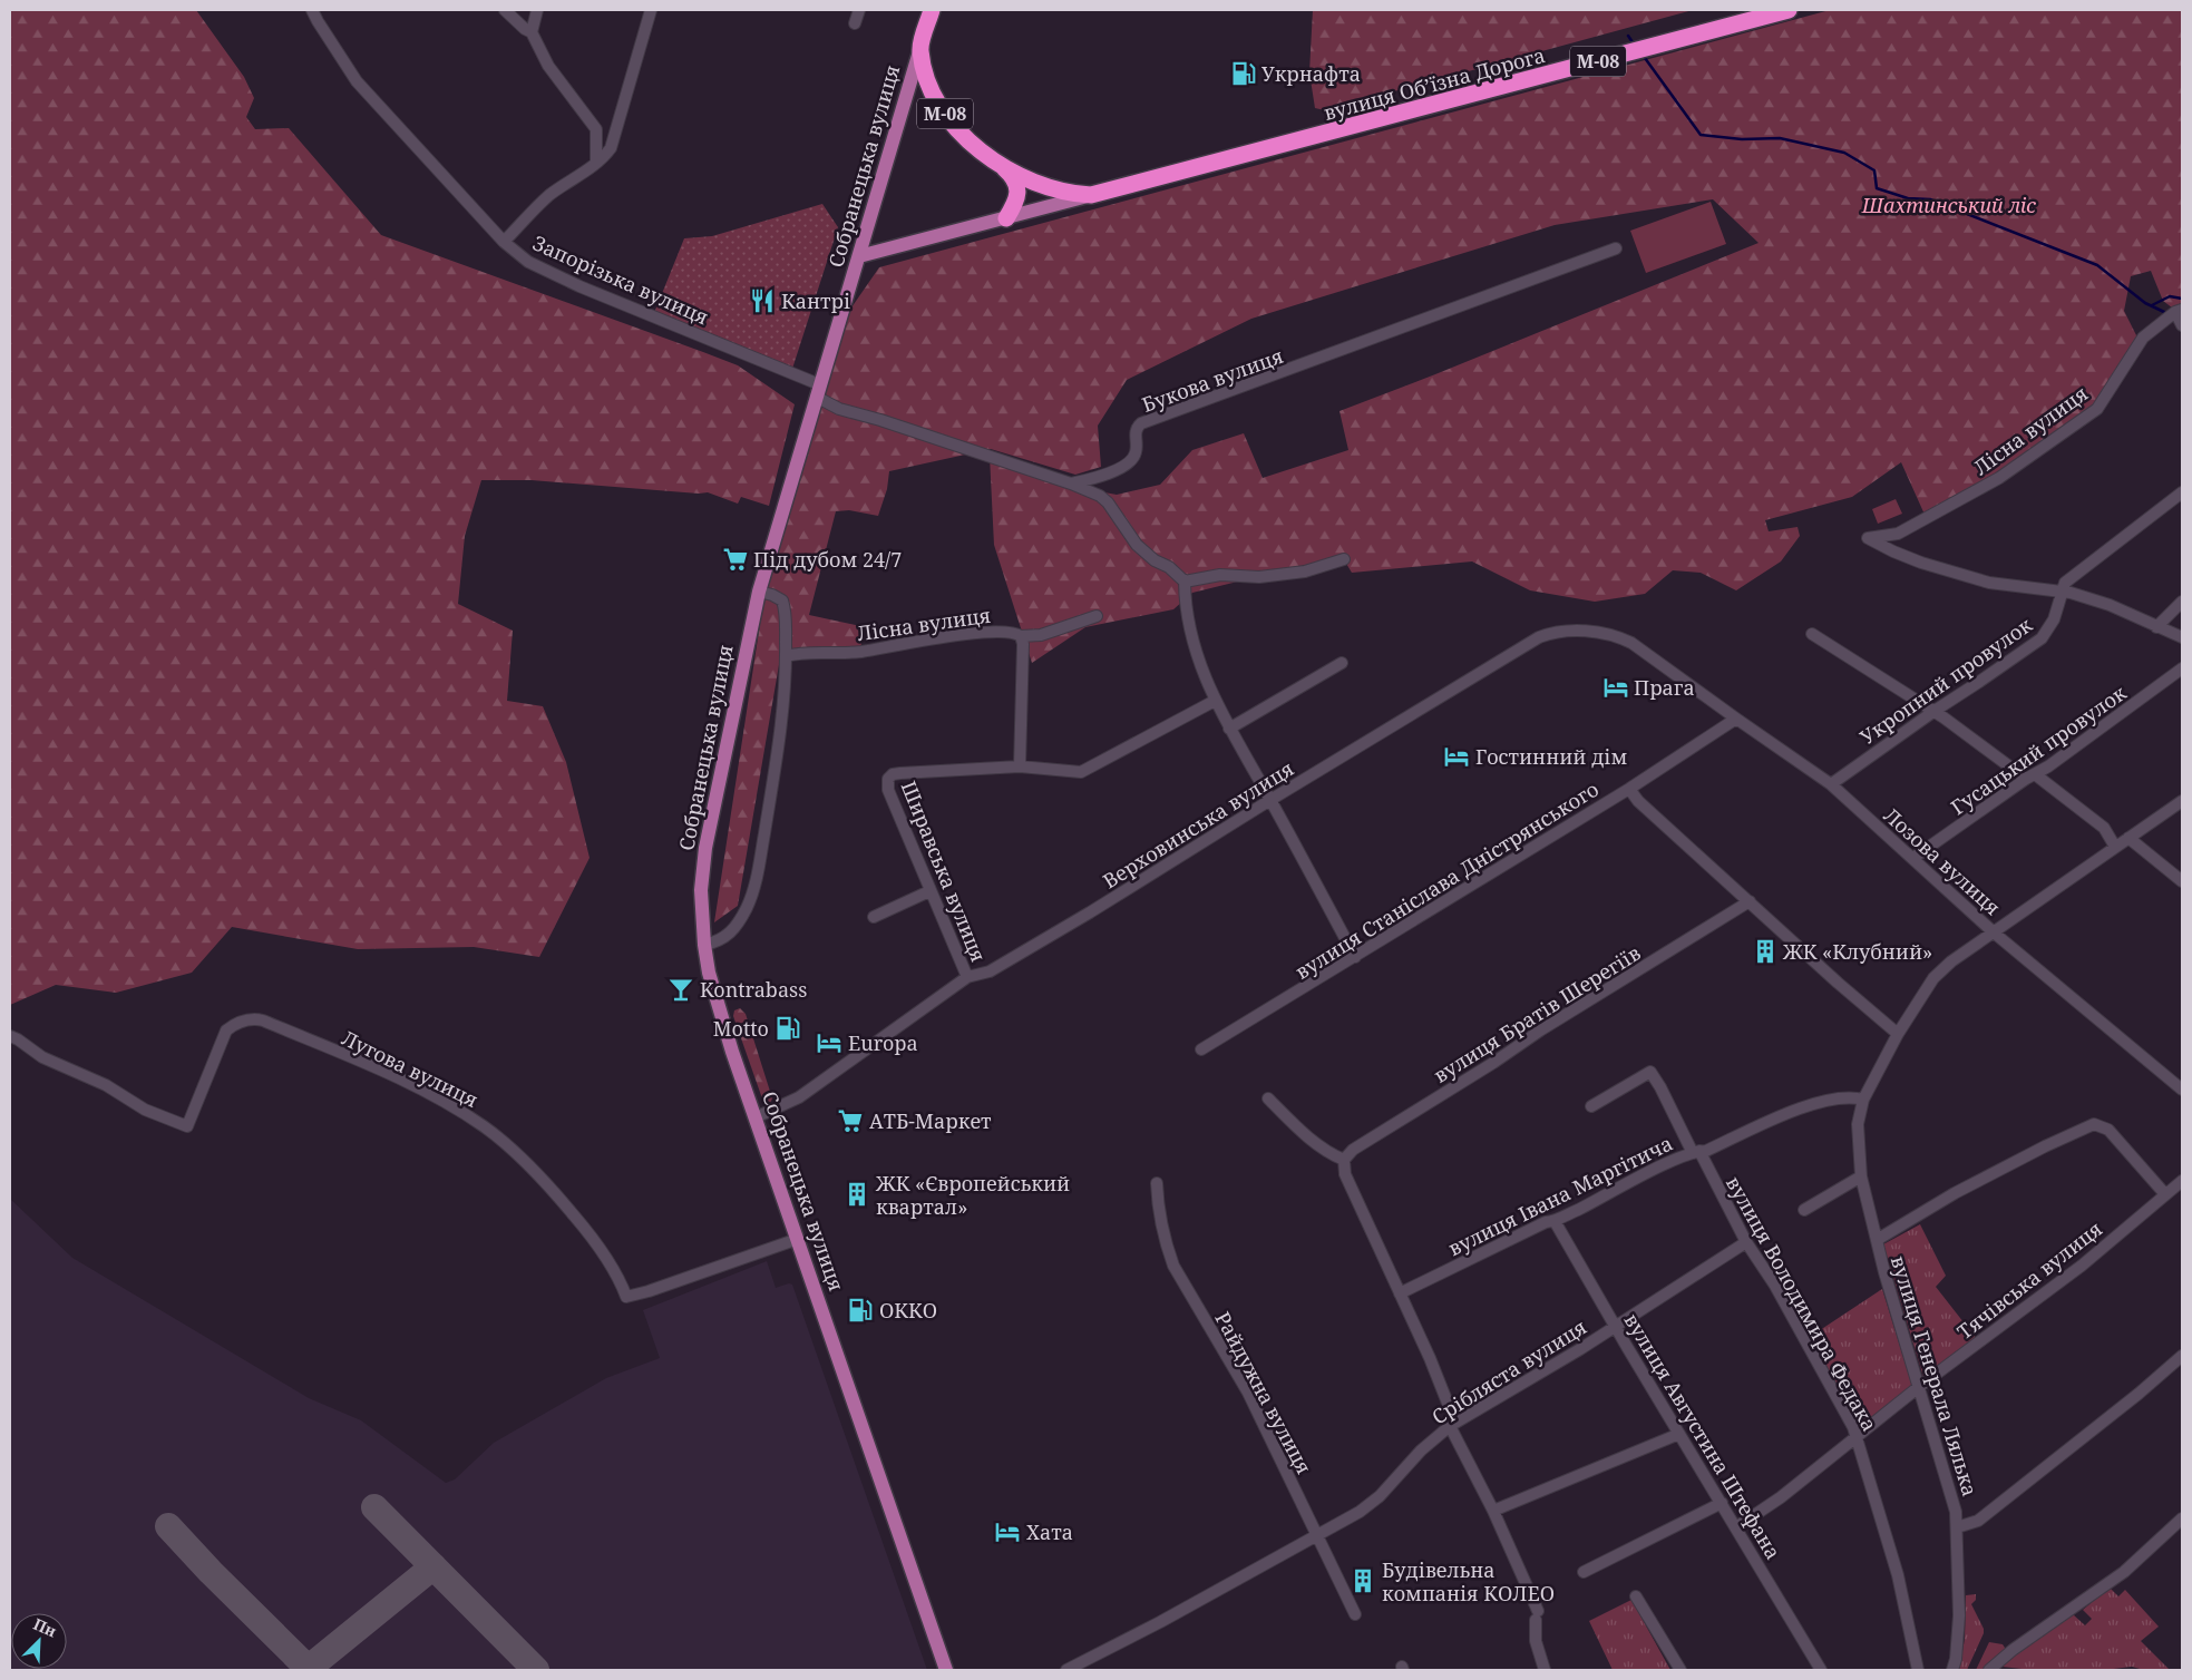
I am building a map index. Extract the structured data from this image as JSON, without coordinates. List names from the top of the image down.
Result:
{
  "streets": {
    "highway": ["М-08", "вулиця Обʼїзна Дорога", "Собранецька вулиця"],
    "street": [
      "Запорізька вулиця",
      "Букова вулиця",
      "Лісна вулиця",
      "Укропний провулок",
      "Гусацький провулок",
      "Верховинська вулиця",
      "Лозова вулиця",
      "Ширавська вулиця",
      "вулиця Станіслава Дністрянського",
      "вулиця Братів Шерегіїв",
      "Лугова вулиця",
      "вулиця Івана Маргітича",
      "Тячівська вулиця",
      "вулиця Володимира Федака",
      "Срібляста вулиця",
      "вулиця Генерала Лялька",
      "Райдужна вулиця",
      "вулиця Августина Штефана"
    ]
  },
  "crossings": [
    ["вулиця Обʼїзна Дорога", "Собранецька вулиця"],
    ["Собранецька вулиця", "Запорізька вулиця"],
    ["Собранецька вулиця", "Букова вулиця"],
    ["Собранецька вулиця", "Верховинська вулиця"],
    ["Собранецька вулиця", "Лугова вулиця"],
    ["Запорізька вулиця", "Букова вулиця"],
    ["Лісна вулиця", "Укропний провулок"],
    ["Укропний провулок", "Лозова вулиця"],
    ["Гусацький провулок", "Лозова вулиця"],
    ["Верховинська вулиця", "Лозова вулиця"],
    ["Верховинська вулиця", "Ширавська вулиця"],
    ["Лозова вулиця", "вулиця Станіслава Дністрянського"],
    ["вулиця Івана Маргітича", "вулиця Володимира Федака"],
    ["вулиця Івана Маргітича", "вулиця Августина Штефана"],
    ["Тячівська вулиця", "вулиця Володимира Федака"],
    ["Тячівська вулиця", "вулиця Генерала Лялька"],
    ["Тячівська вулиця", "вулиця Августина Штефана"],
    ["вулиця Володимира Федака", "Срібляста вулиця"],
    ["Срібляста вулиця", "Райдужна вулиця"],
    ["Срібляста вулиця", "вулиця Августина Штефана"]
  ],
  "parks": ["Шахтинський ліс"],
  "places": {
    "fuel station": ["Укрнафта", "Motto", "ОККО"],
    "restaurant": ["Кантрі"],
    "supermarket": ["Під дубом 24/7", "АТБ-Маркет"],
    "hotel": [
      "Прага",
      "Гостинний дім",
      "Europa",
      "Хата"
    ],
    "building": ["ЖК «Клубний»", "ЖК «Європейський квартал»", "Будівельна компанія КОЛЕО"],
    "bar": ["Kontrabass"]
  },
  "north": "top right"
}
